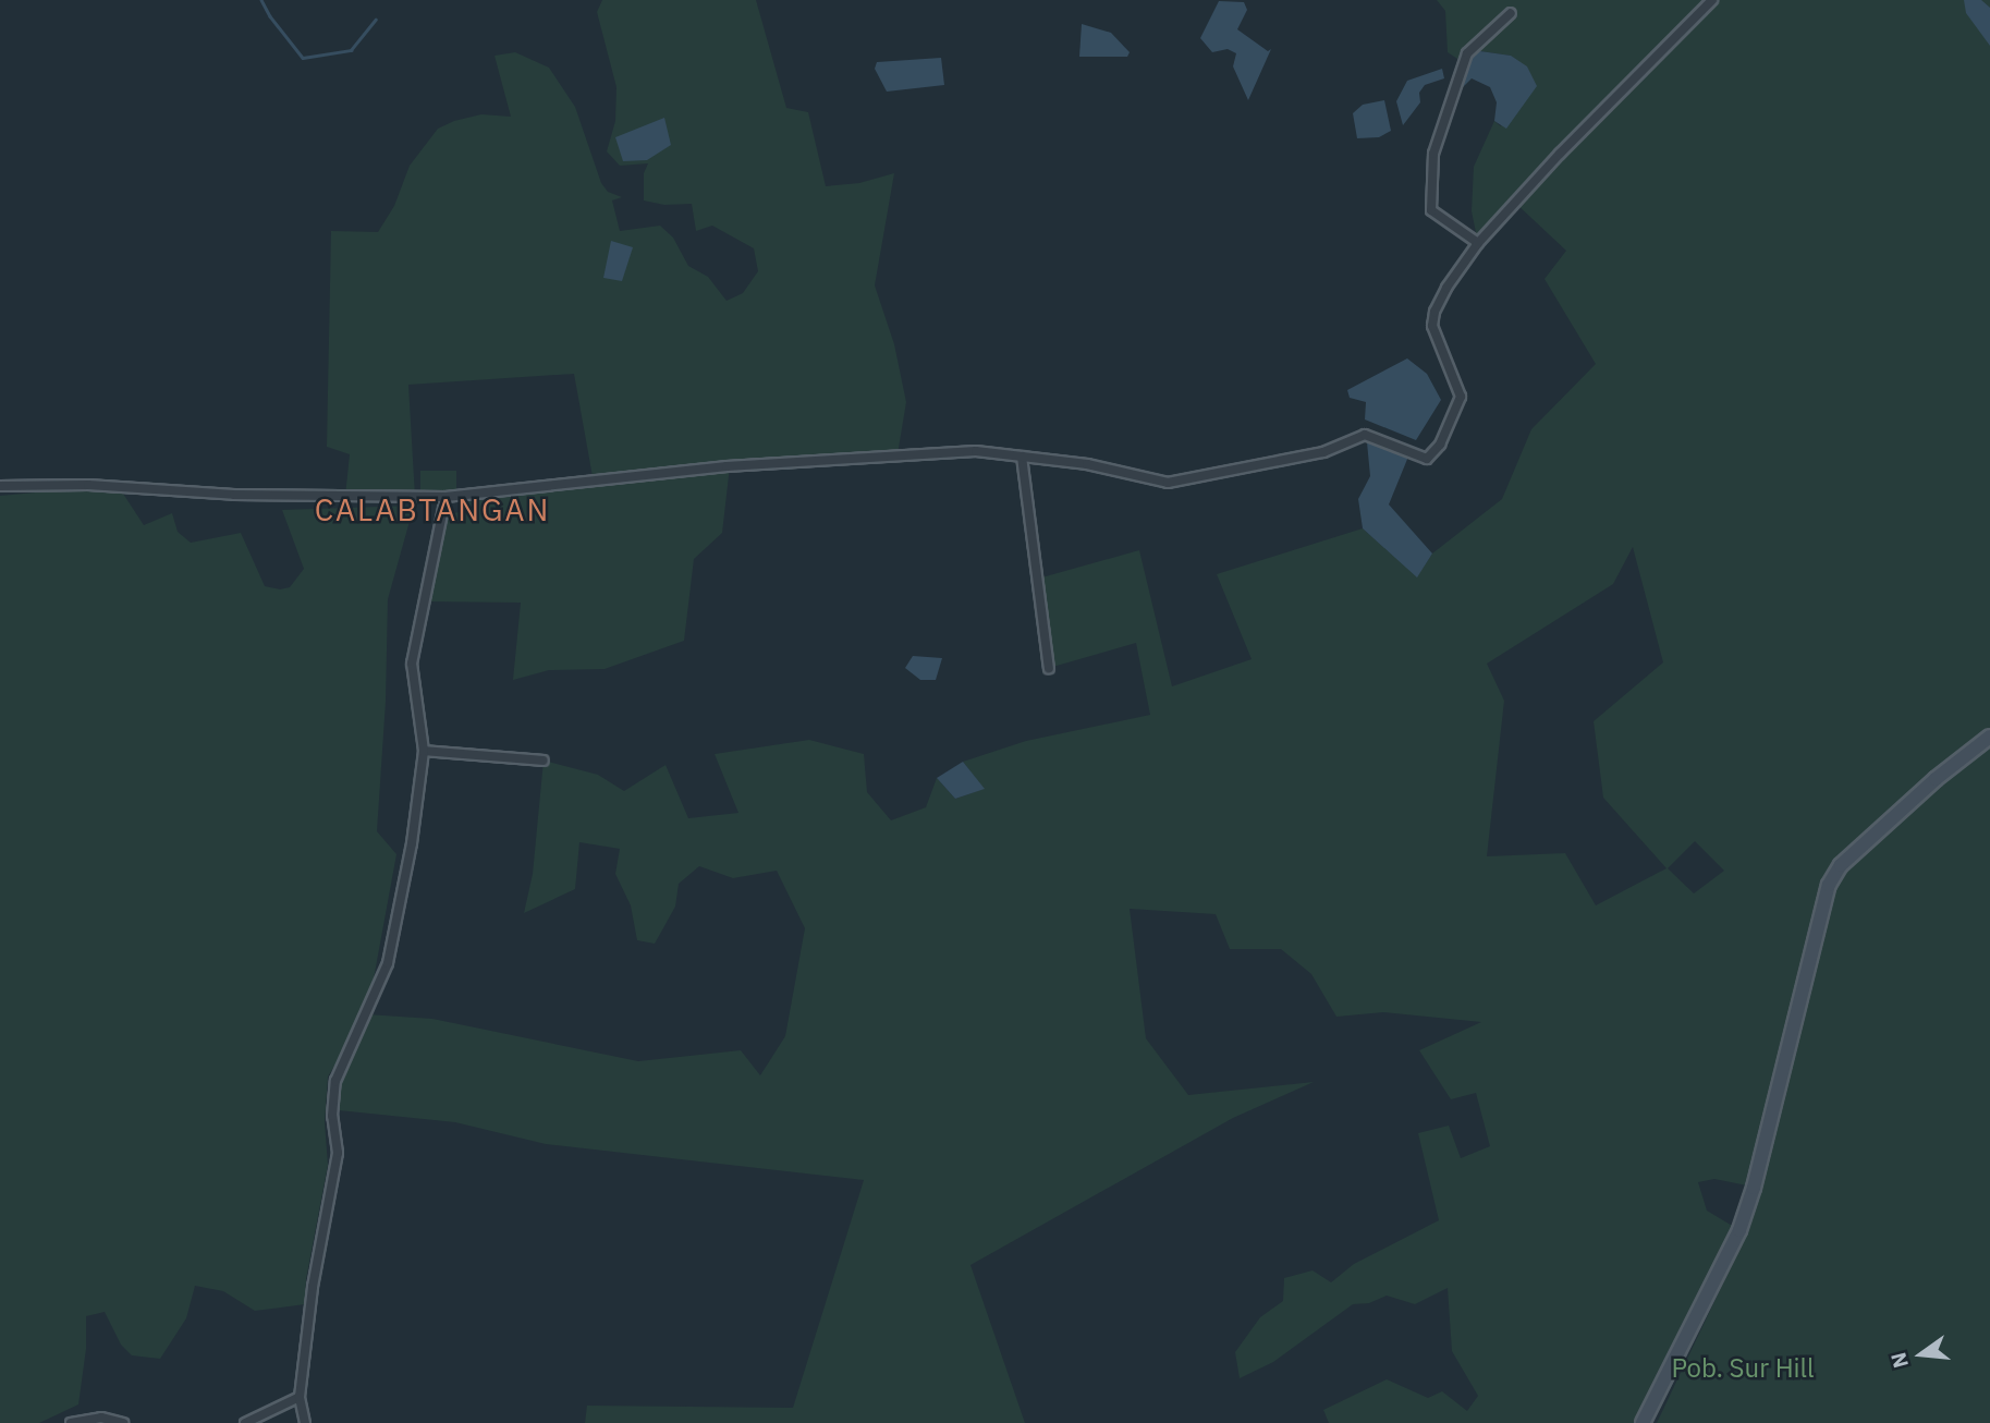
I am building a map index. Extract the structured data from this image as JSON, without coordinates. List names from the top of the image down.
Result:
{
  "districts": ["CALABTANGAN"],
  "parks": ["Pob. Sur Hill"],
  "north": "left"
}
